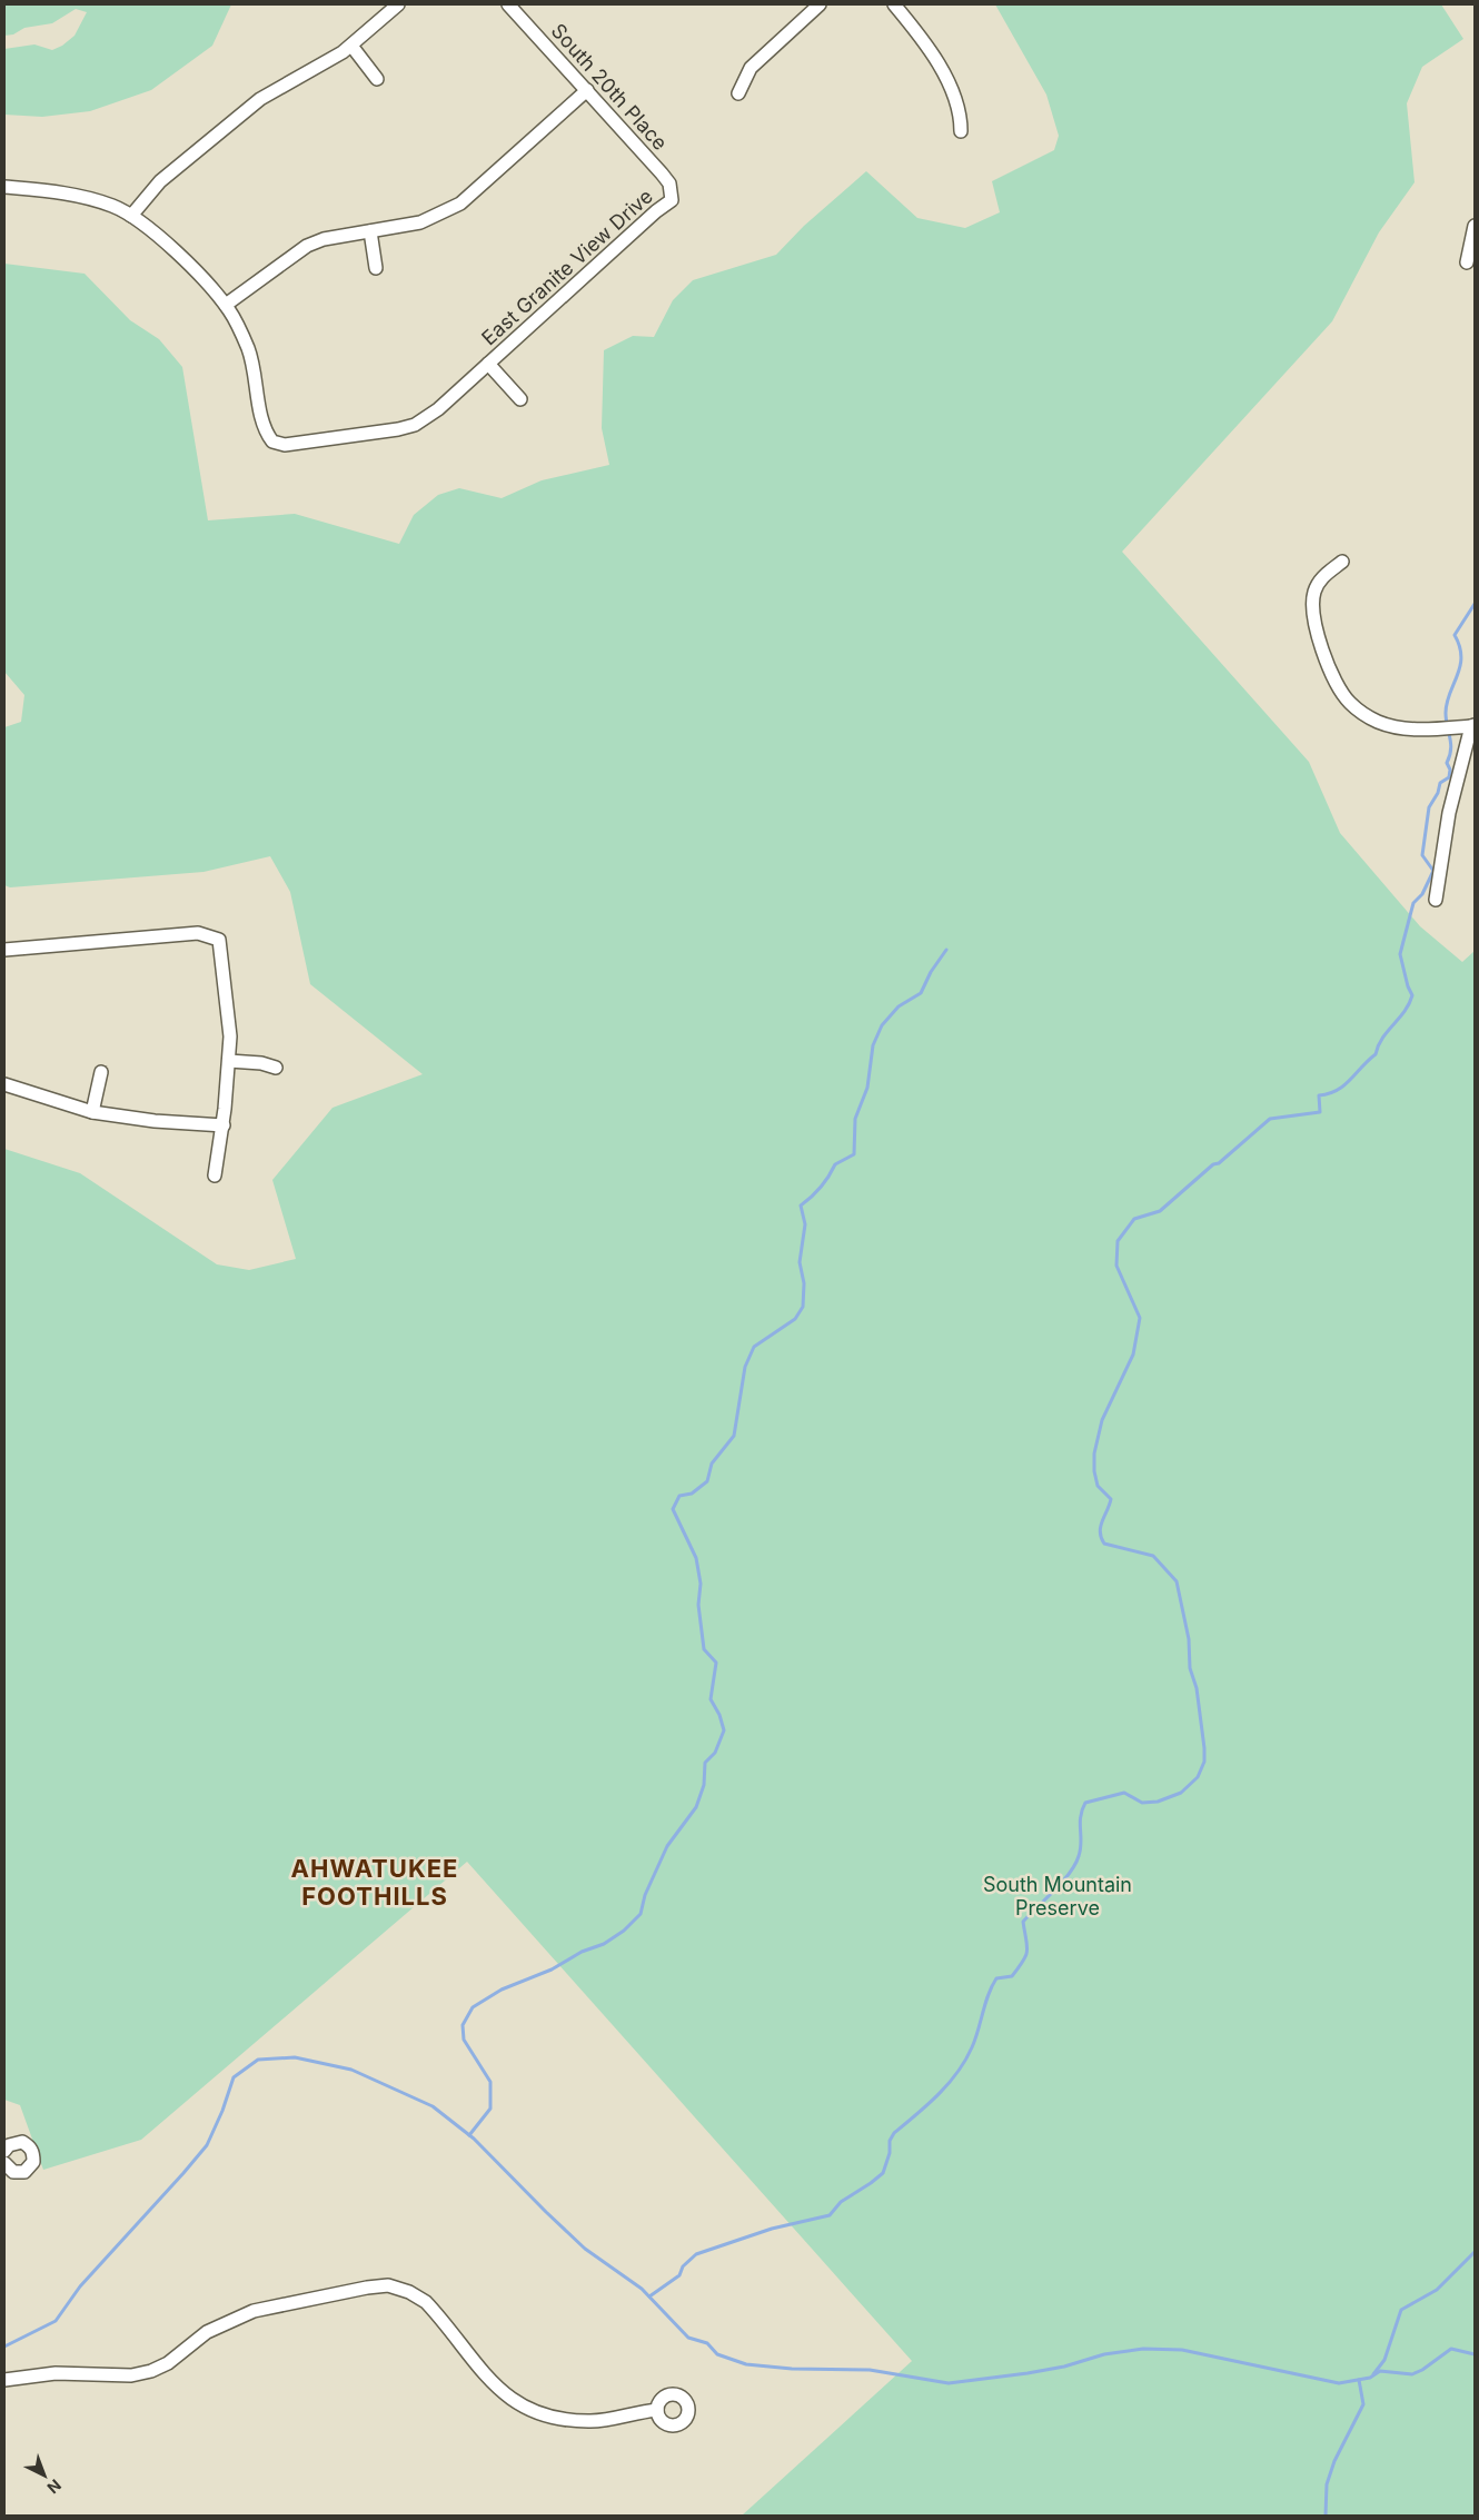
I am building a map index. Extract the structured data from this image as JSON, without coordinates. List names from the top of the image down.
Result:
{
  "streets": {
    "street": ["South 20th Place", "East Granite View Drive"]
  },
  "crossings": [
    ["South 20th Place", "East Granite View Drive"]
  ],
  "districts": ["AHWATUKEE FOOTHILLS"],
  "parks": ["South Mountain Preserve"],
  "north": "bottom right"
}
